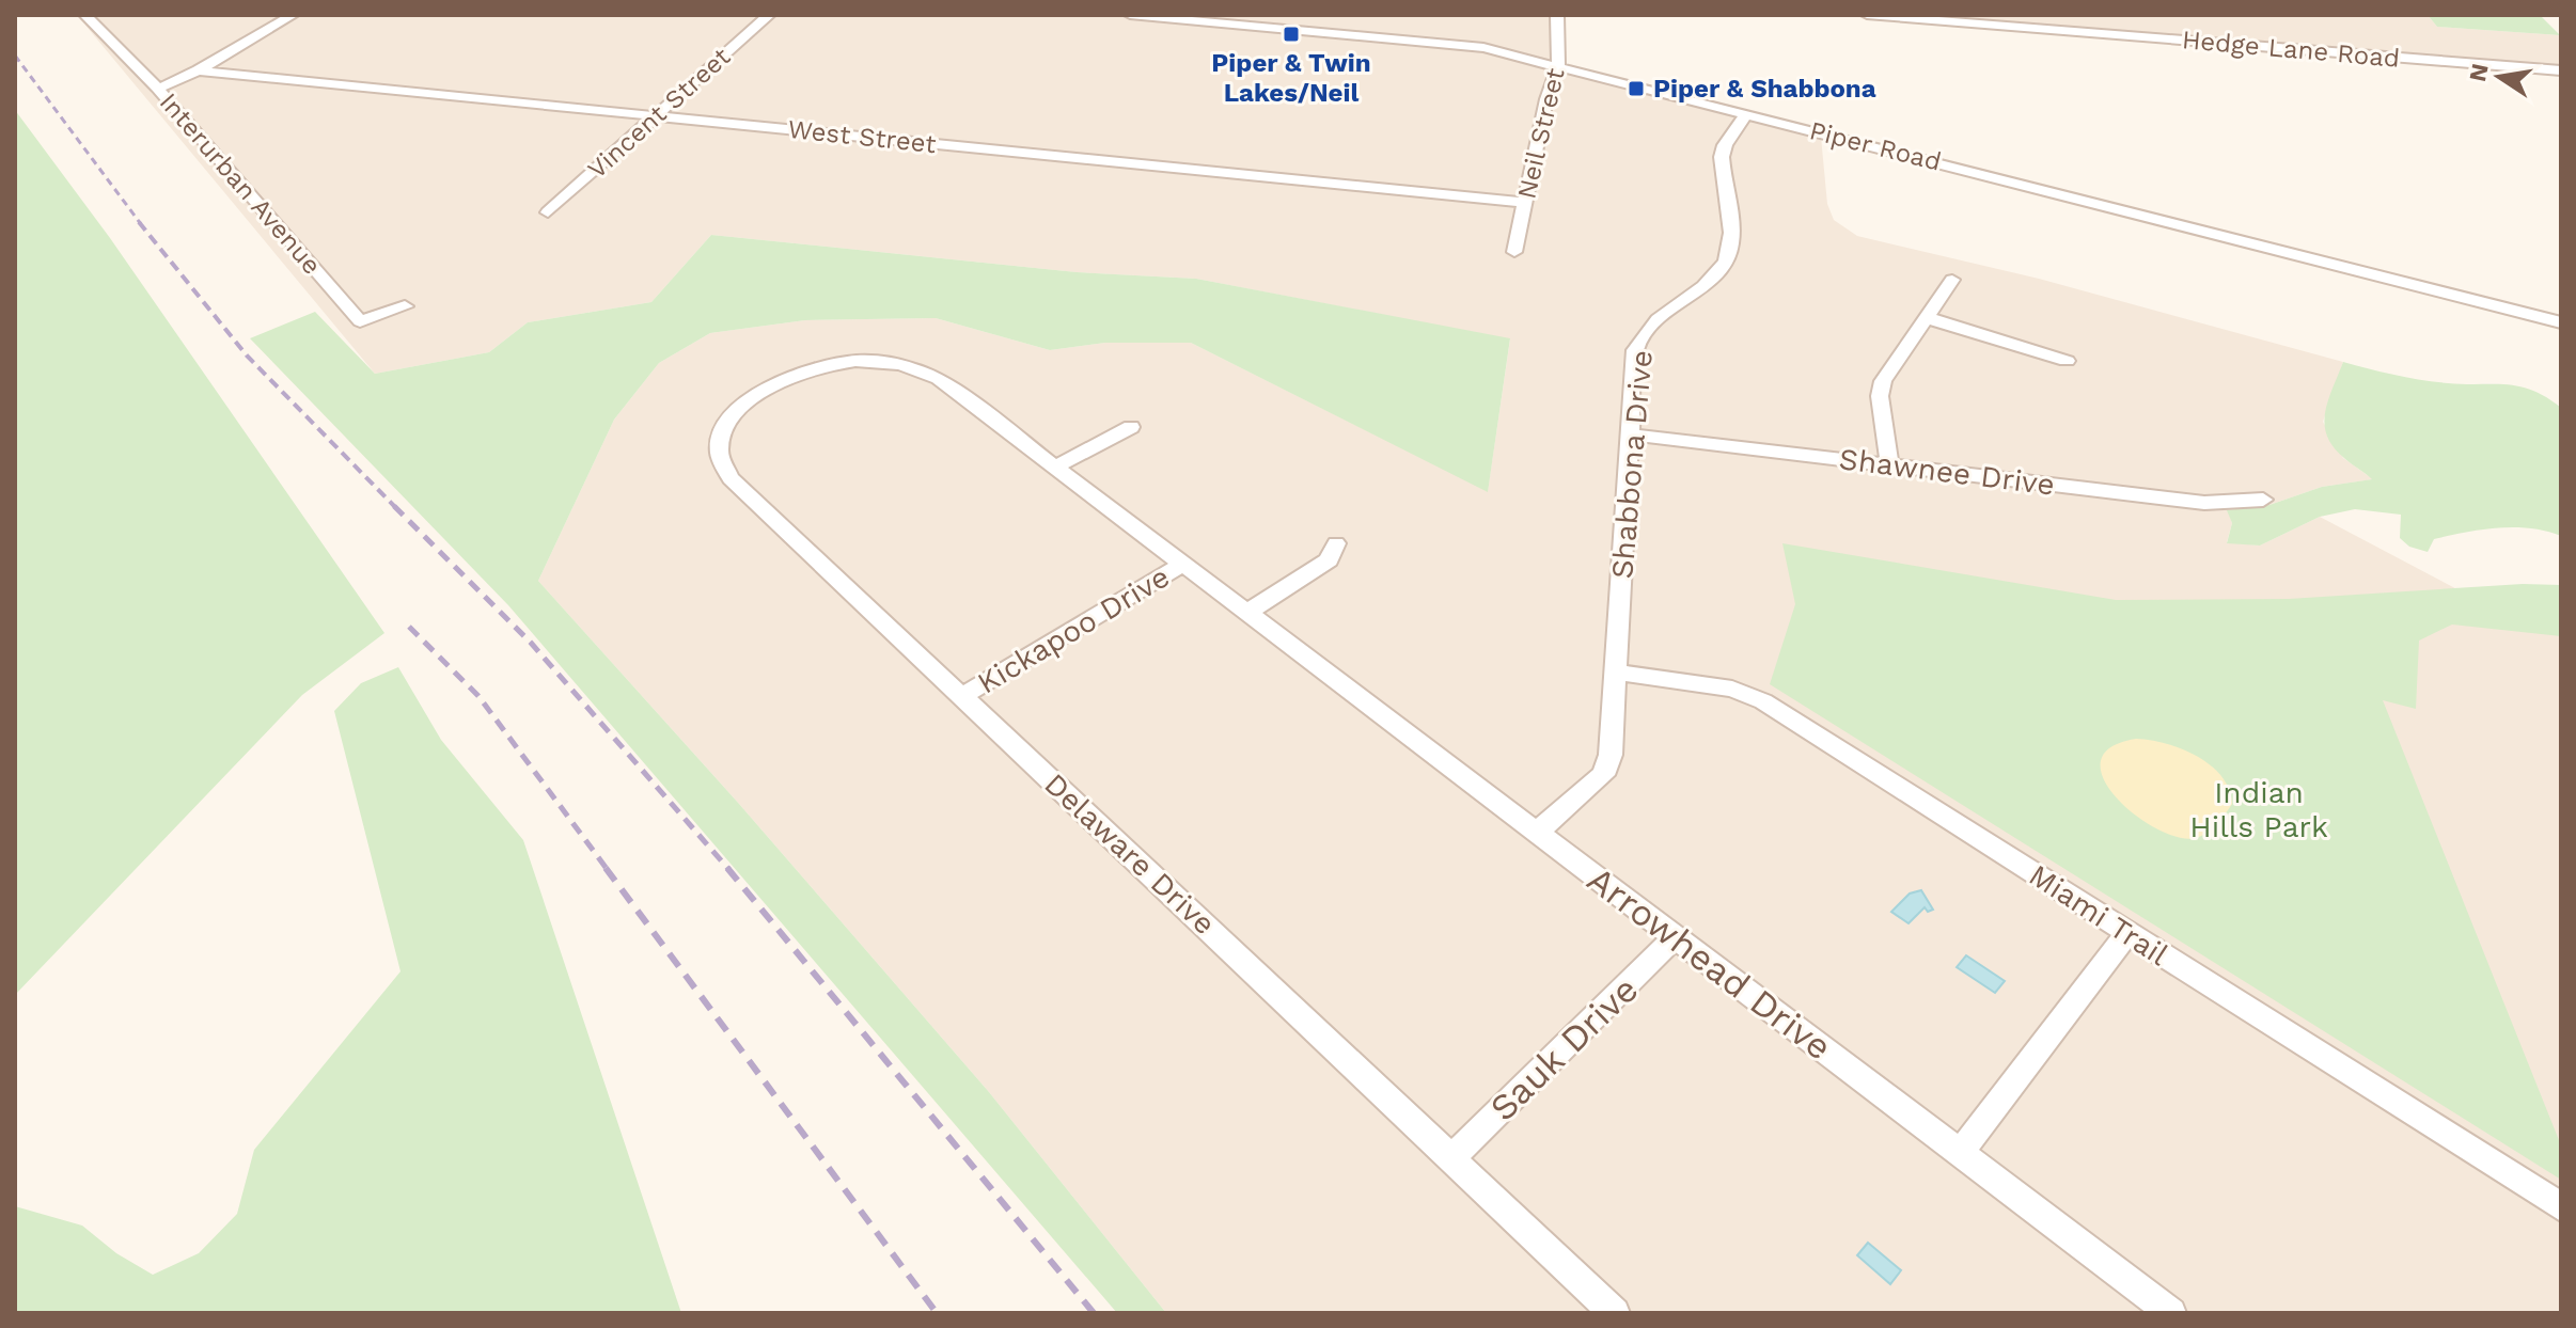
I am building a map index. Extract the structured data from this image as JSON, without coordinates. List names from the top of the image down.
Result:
{
  "streets": {
    "street": [
      "Hedge Lane Road",
      "Vincent Street",
      "Neil Street",
      "West Street",
      "Piper Road",
      "Interurban Avenue",
      "Shabbona Drive",
      "Shawnee Drive",
      "Kickapoo Drive",
      "Delaware Drive",
      "Miami Trail",
      "Arrowhead Drive",
      "Sauk Drive"
    ]
  },
  "crossings": [
    ["Vincent Street", "West Street"],
    ["Neil Street", "West Street"],
    ["Neil Street", "Piper Road"],
    ["Piper Road", "Shabbona Drive"],
    ["Shabbona Drive", "Shawnee Drive"],
    ["Shabbona Drive", "Miami Trail"],
    ["Shabbona Drive", "Arrowhead Drive"],
    ["Kickapoo Drive", "Delaware Drive"],
    ["Kickapoo Drive", "Arrowhead Drive"],
    ["Delaware Drive", "Arrowhead Drive"],
    ["Delaware Drive", "Sauk Drive"],
    ["Arrowhead Drive", "Sauk Drive"]
  ],
  "parks": ["Indian Hills Park"],
  "places": {
    "transit": ["Piper & Twin Lakes/Neil", "Piper & Shabbona"]
  },
  "north": "left"
}
